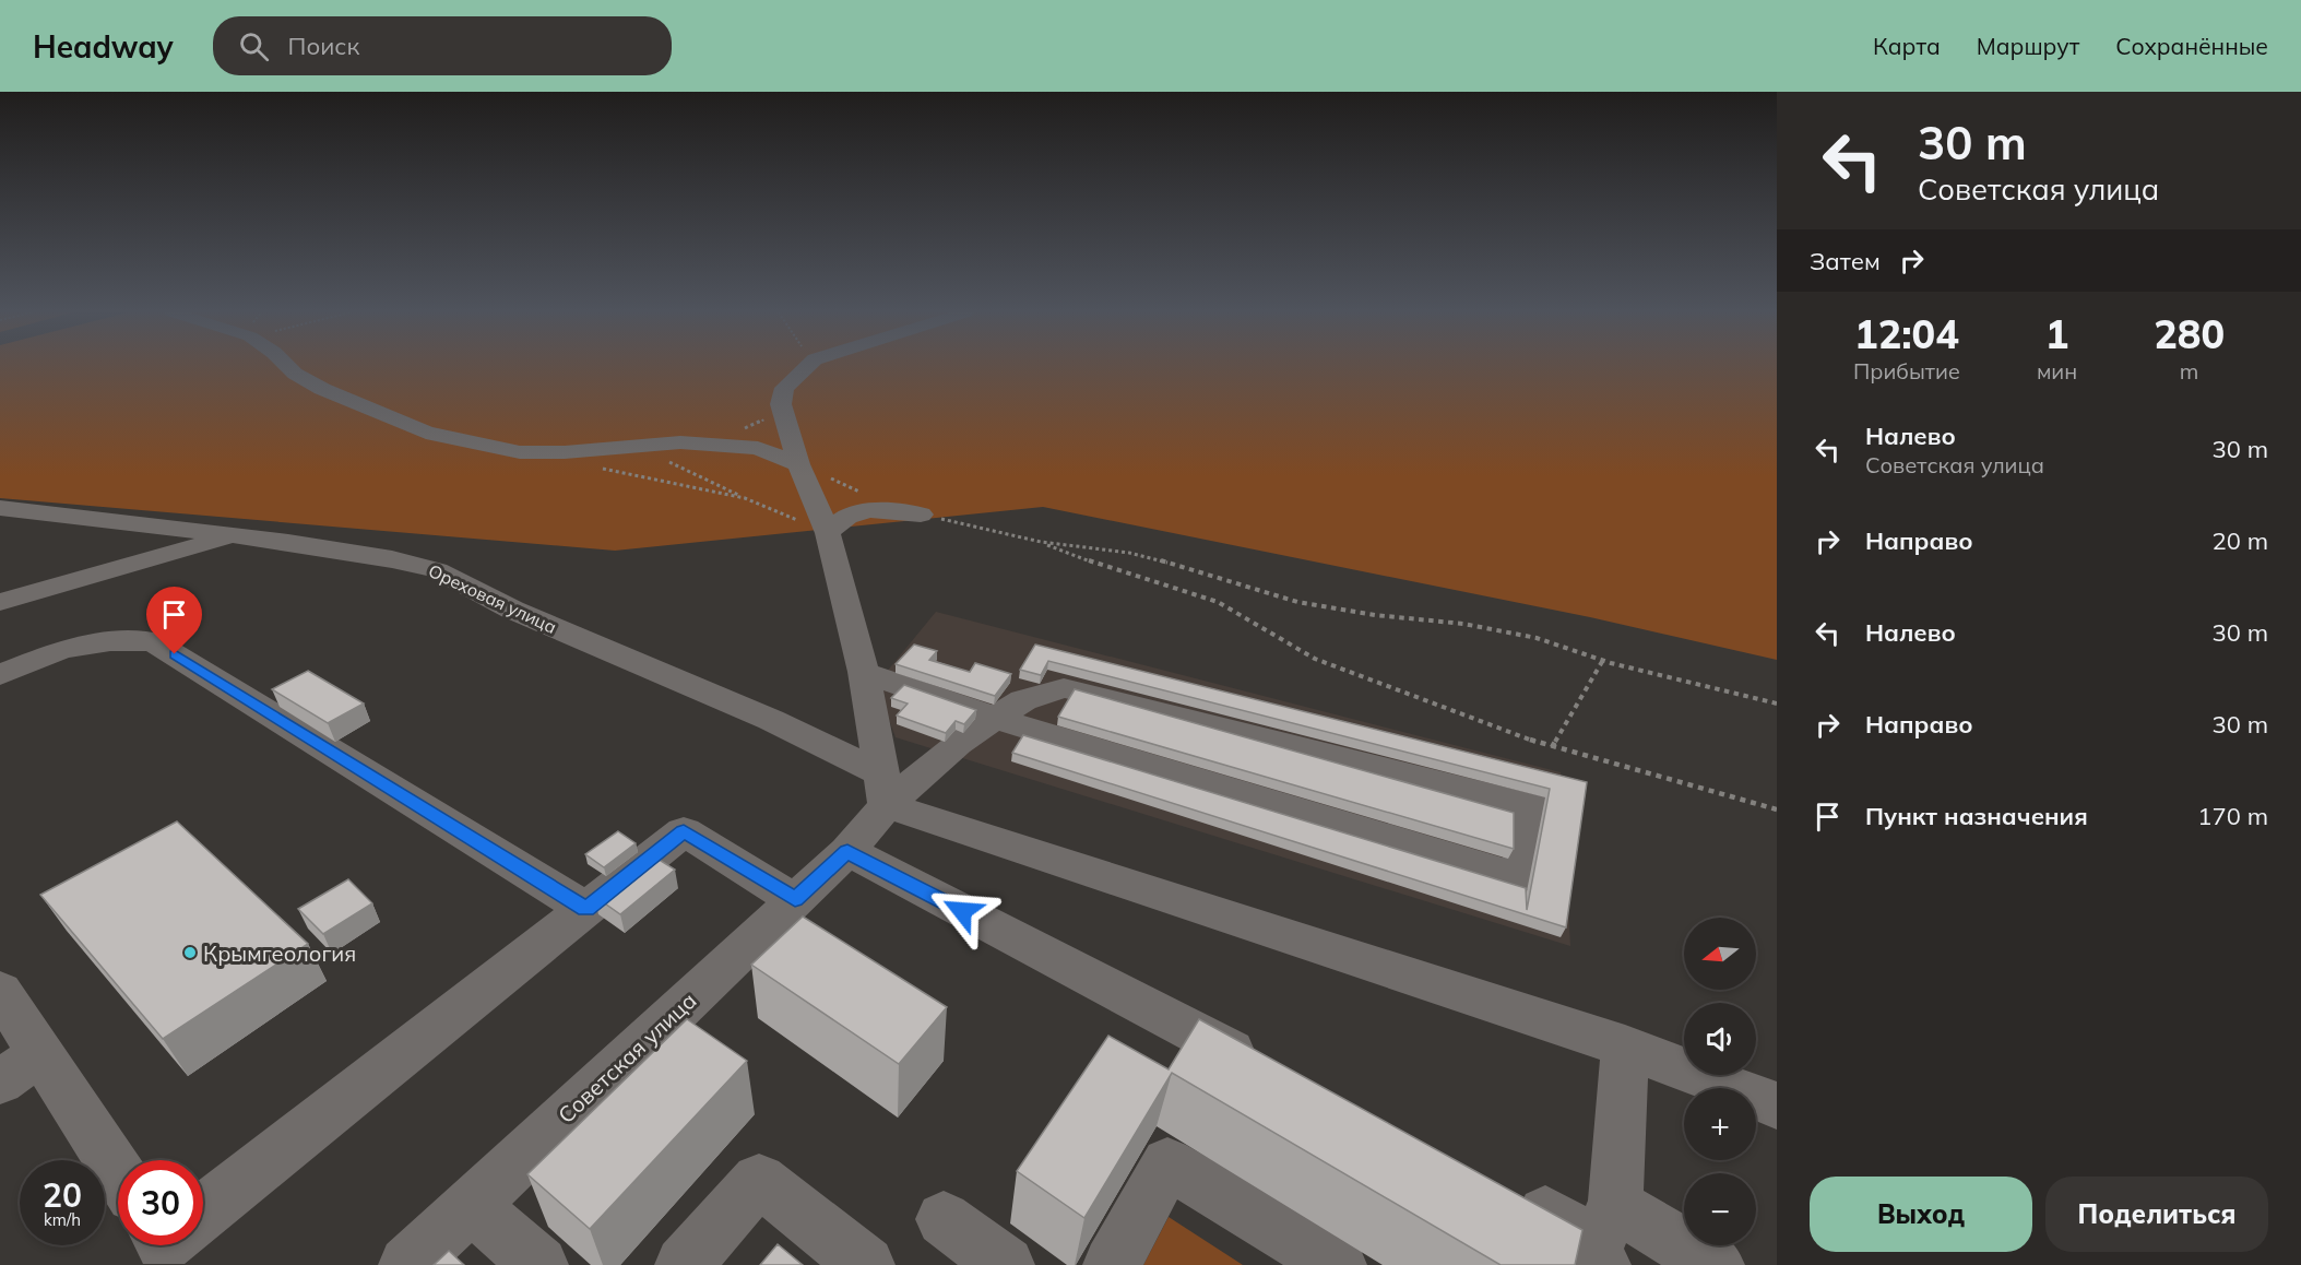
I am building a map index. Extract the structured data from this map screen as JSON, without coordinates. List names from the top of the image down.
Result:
{
  "streets": {
    "street": ["Ореховая улица", "Советская улица"]
  },
  "crossings": [
    ["Ореховая улица", "Советская улица"]
  ],
  "places": ["Крымгеология"],
  "north": "left",
  "page": {
    "header": "Headway",
    "search": "Поиск",
    "nav": ["Карта", "Маршрут", "Сохранённые"],
    "turn": ["30 m", "Советская улица"],
    "then": "Затем",
    "eta": [
      "12:04",
      "Прибытие",
      "1",
      "мин",
      "280",
      "m"
    ],
    "list": [
      {
        "name": "Налево",
        "note": "Советская улица",
        "value": "30 m"
      },
      {
        "name": "Направо",
        "value": "20 m"
      },
      {
        "name": "Налево",
        "value": "30 m"
      },
      {
        "name": "Направо",
        "value": "30 m"
      },
      {
        "name": "Пункт назначения",
        "value": "170 m"
      }
    ],
    "map_buttons": ["+", "−"],
    "speed": "20 km/h",
    "limit": "30",
    "buttons": ["Выход", "Поделиться"]
  }
}
